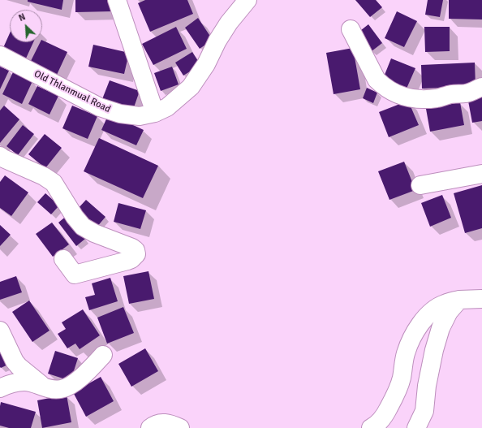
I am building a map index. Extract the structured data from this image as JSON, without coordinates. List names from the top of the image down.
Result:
{
  "streets": {
    "street": ["Old Thlanmual Road"]
  },
  "north": "top left"
}
